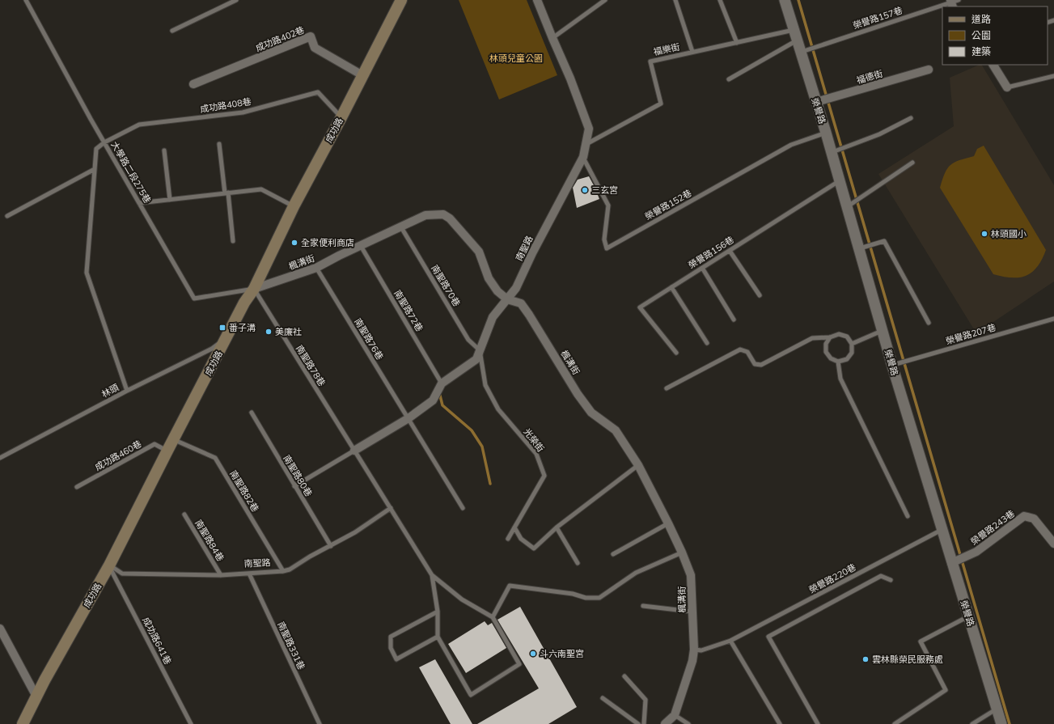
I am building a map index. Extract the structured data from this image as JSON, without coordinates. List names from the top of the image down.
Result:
{
  "streets": {
    "main road": ["成功路"],
    "street": [
      "成功路402巷",
      "福德街",
      "榮譽路",
      "南聖路",
      "楓溝街",
      "榮譽路243巷"
    ],
    "lane": [
      "榮譽路157巷",
      "福樂街",
      "成功路408巷",
      "大學路二段275巷",
      "榮譽路152巷",
      "榮譽路156巷",
      "南聖路70巷",
      "南聖路72巷",
      "榮譽路207巷",
      "南聖路76巷",
      "南聖路78巷",
      "林頭",
      "光榮街",
      "成功路460巷",
      "南聖路80巷",
      "南聖路82巷",
      "南聖路84巷",
      "榮譽路220巷",
      "成功路641巷",
      "南聖路331巷"
    ]
  },
  "crossings": [
    ["榮譽路157巷", "榮譽路"],
    ["成功路402巷", "成功路"],
    ["福樂街", "榮譽路"],
    ["福樂街", "南聖路"],
    ["福德街", "榮譽路"],
    ["成功路408巷", "成功路"],
    ["成功路408巷", "大學路二段275巷"],
    ["榮譽路", "榮譽路152巷"],
    ["榮譽路", "榮譽路156巷"],
    ["榮譽路", "榮譽路207巷"],
    ["榮譽路", "榮譽路243巷"],
    ["榮譽路", "榮譽路220巷"],
    ["成功路", "大學路二段275巷"],
    ["成功路", "南聖路"],
    ["成功路", "楓溝街"],
    ["成功路", "南聖路78巷"],
    ["成功路", "林頭"],
    ["成功路", "成功路460巷"],
    ["成功路", "南聖路82巷"],
    ["成功路", "成功路641巷"],
    ["大學路二段275巷", "楓溝街"],
    ["大學路二段275巷", "南聖路78巷"],
    ["榮譽路152巷", "南聖路"],
    ["南聖路", "楓溝街"],
    ["南聖路", "南聖路70巷"],
    ["南聖路", "南聖路72巷"],
    ["南聖路", "南聖路76巷"],
    ["南聖路", "南聖路78巷"],
    ["南聖路", "光榮街"],
    ["南聖路", "南聖路80巷"],
    ["南聖路", "南聖路82巷"],
    ["南聖路", "南聖路84巷"],
    ["南聖路", "成功路641巷"],
    ["南聖路", "南聖路331巷"],
    ["楓溝街", "南聖路70巷"],
    ["楓溝街", "南聖路72巷"],
    ["楓溝街", "南聖路76巷"],
    ["楓溝街", "南聖路78巷"],
    ["楓溝街", "榮譽路220巷"],
    ["南聖路70巷", "光榮街"]
  ],
  "parks": ["林頭兒童公園"],
  "places": {
    "other": [
      "三玄宮",
      "林頭國小",
      "全家便利商店",
      "美廉社",
      "斗六南聖宮",
      "雲林縣榮民服務處"
    ],
    "transit": ["番子溝"]
  },
  "legend": ["道路", "公園", "建築"]
}
